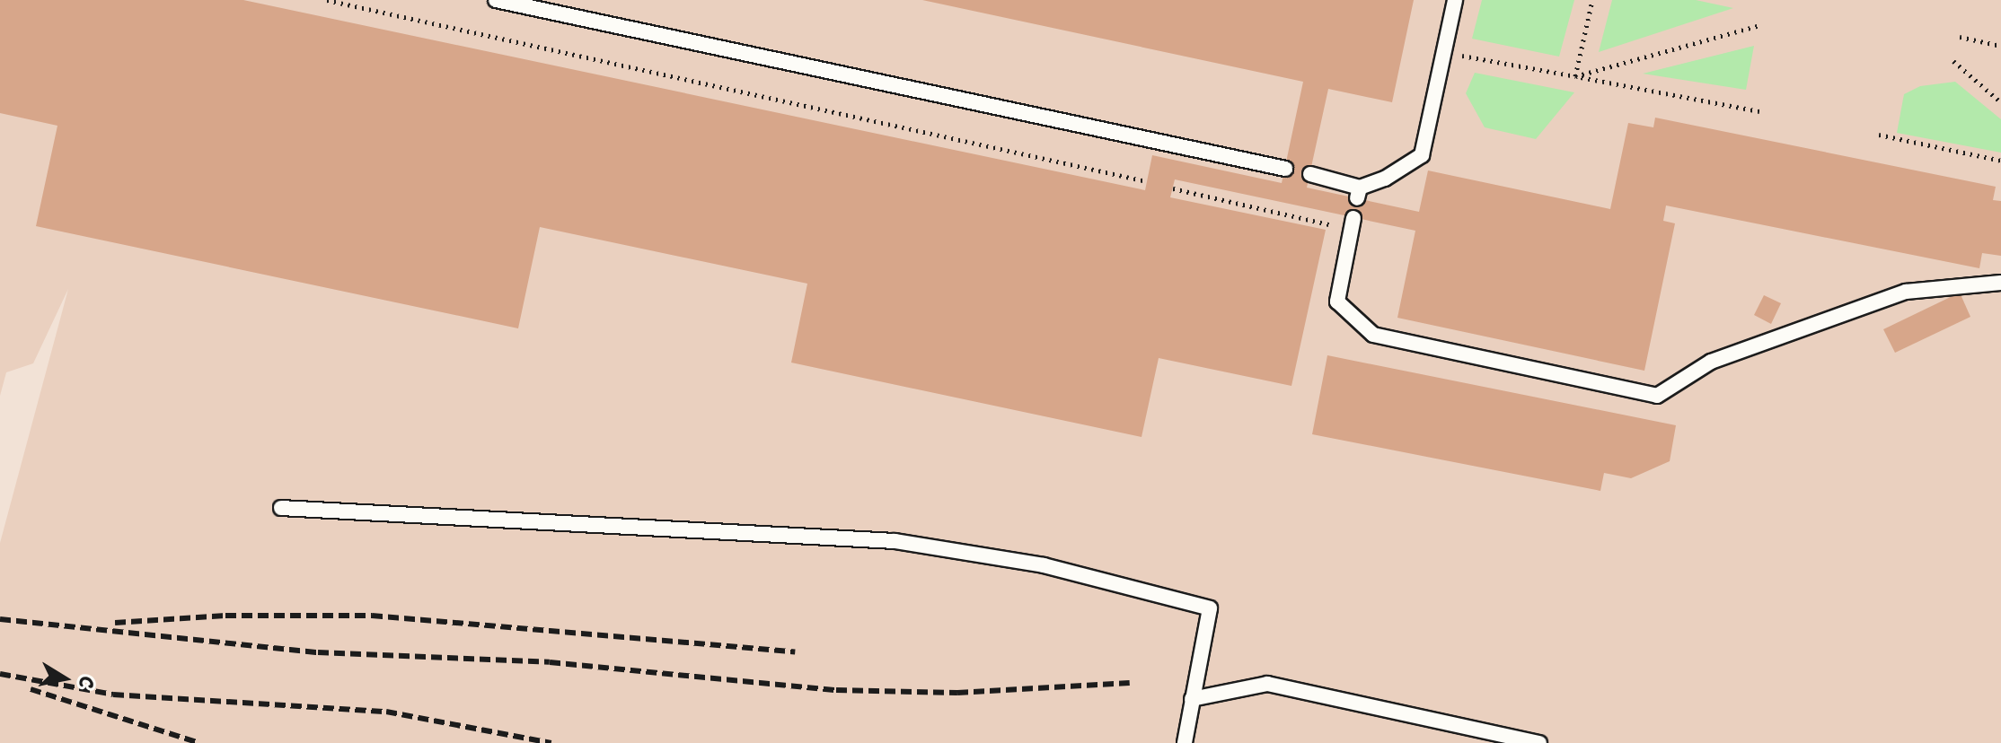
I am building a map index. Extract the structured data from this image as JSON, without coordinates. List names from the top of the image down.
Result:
{
  "north": "right"
}
